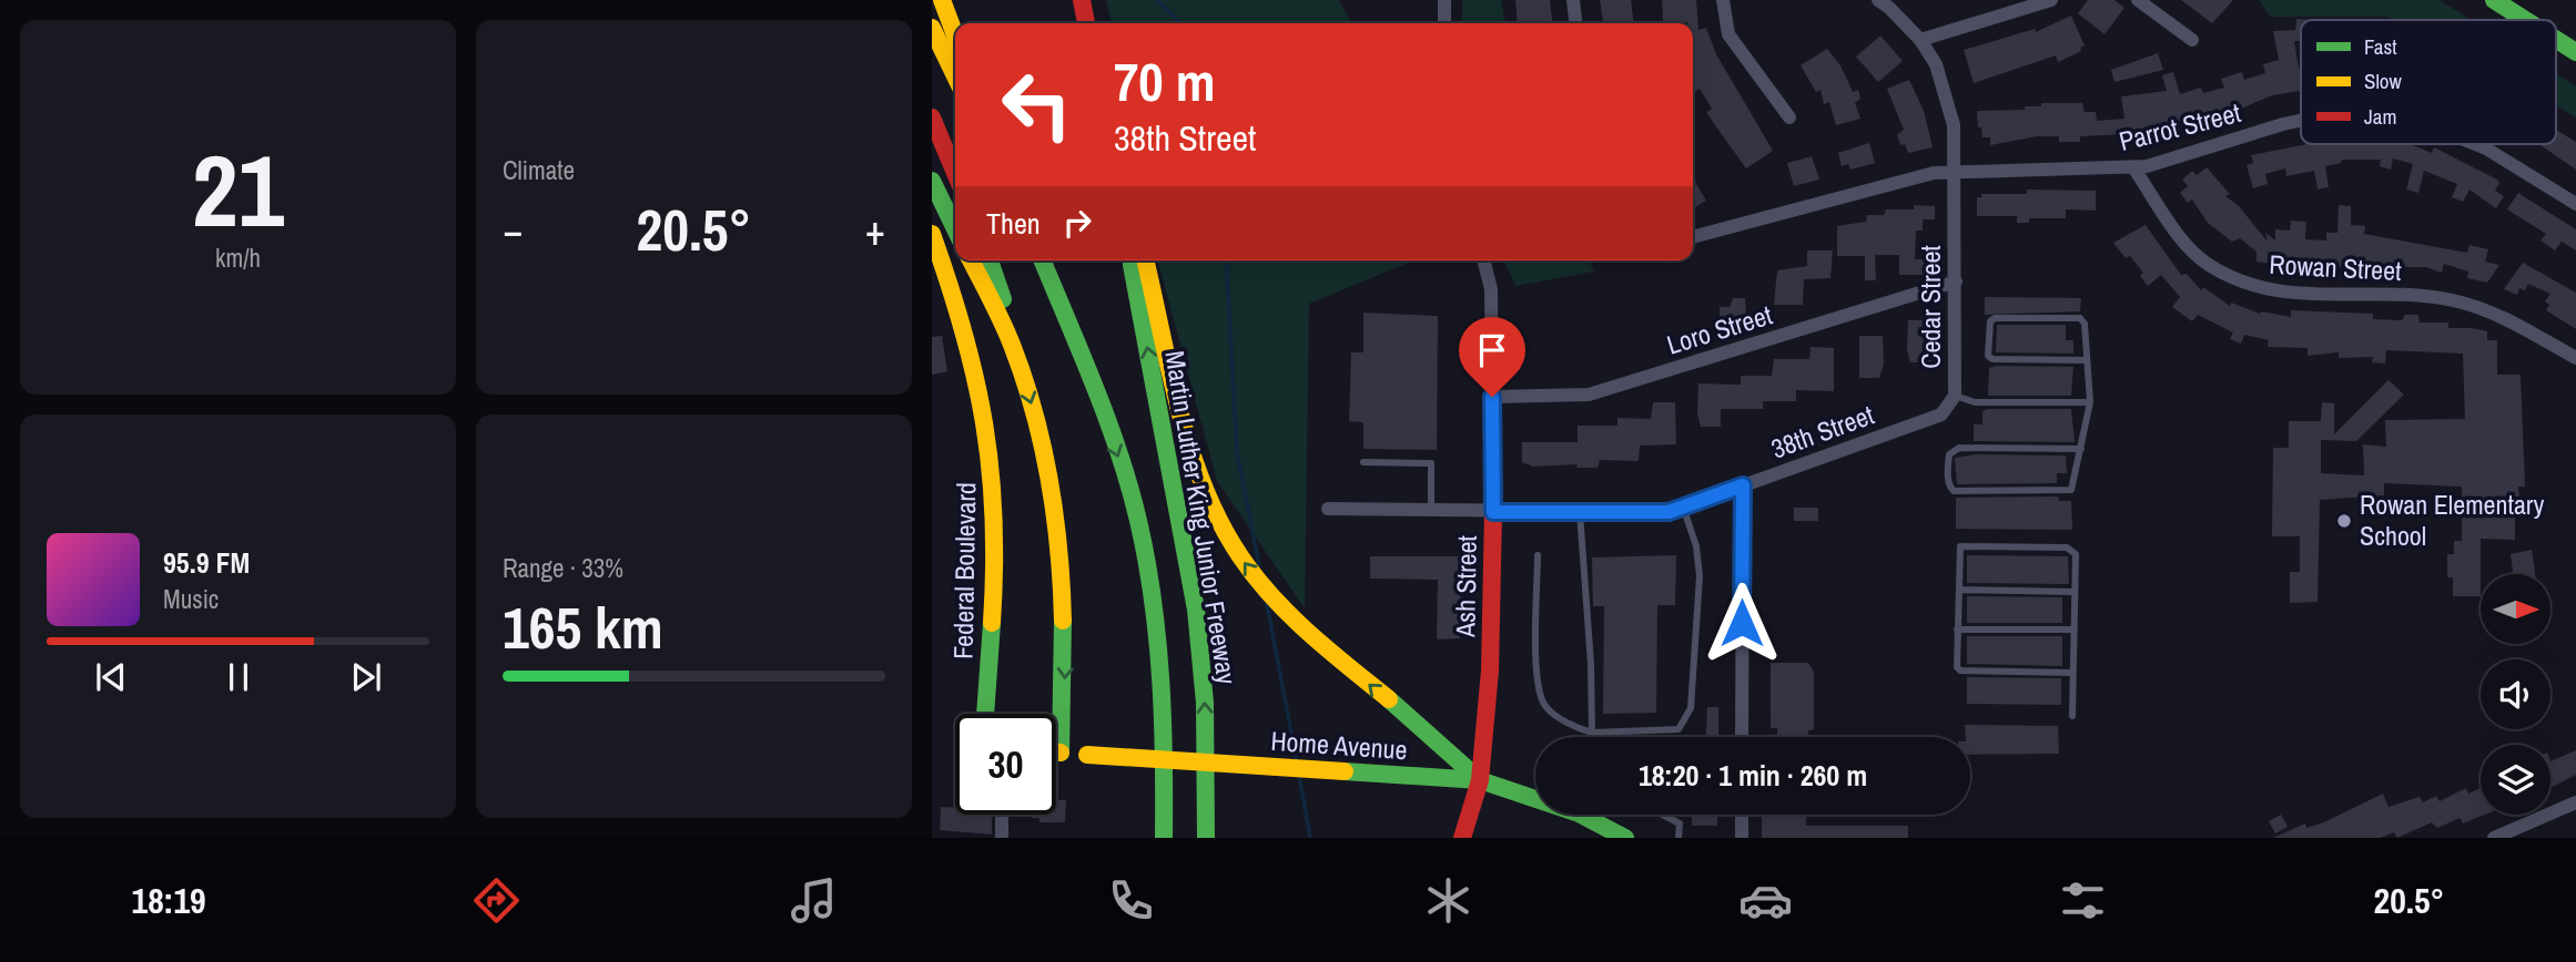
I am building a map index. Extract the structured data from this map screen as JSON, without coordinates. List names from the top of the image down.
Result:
{
  "streets": {
    "main road": [
      "Martin Luther King Junior Freeway",
      "Federal Boulevard",
      "Ash Street",
      "Home Avenue"
    ],
    "street": [
      "Parrot Street",
      "Rowan Street",
      "Cedar Street",
      "Loro Street",
      "38th Street"
    ]
  },
  "crossings": [
    ["Parrot Street", "Rowan Street"],
    ["Parrot Street", "Cedar Street"],
    ["Cedar Street", "Loro Street"],
    ["Cedar Street", "38th Street"],
    ["Loro Street", "Ash Street"],
    ["38th Street", "Ash Street"],
    ["Ash Street", "Home Avenue"]
  ],
  "places": ["Rowan Elementary School"],
  "legend": ["Fast", "Slow", "Jam"],
  "north": "right",
  "page": {
    "tile": [
      ["21", "km/h"],
      "Climate",
      ["Range · 33%", "165 km"]
    ],
    "turn": ["70 m", "38th Street"],
    "then": "Then",
    "heat": ["−", "20.5°", "+"],
    "song": ["95.9 FM", "Music"],
    "limit": "30",
    "trip": "18:20 · 1 min · 260 m",
    "tabs": ["18:19", "20.5°"]
  }
}
